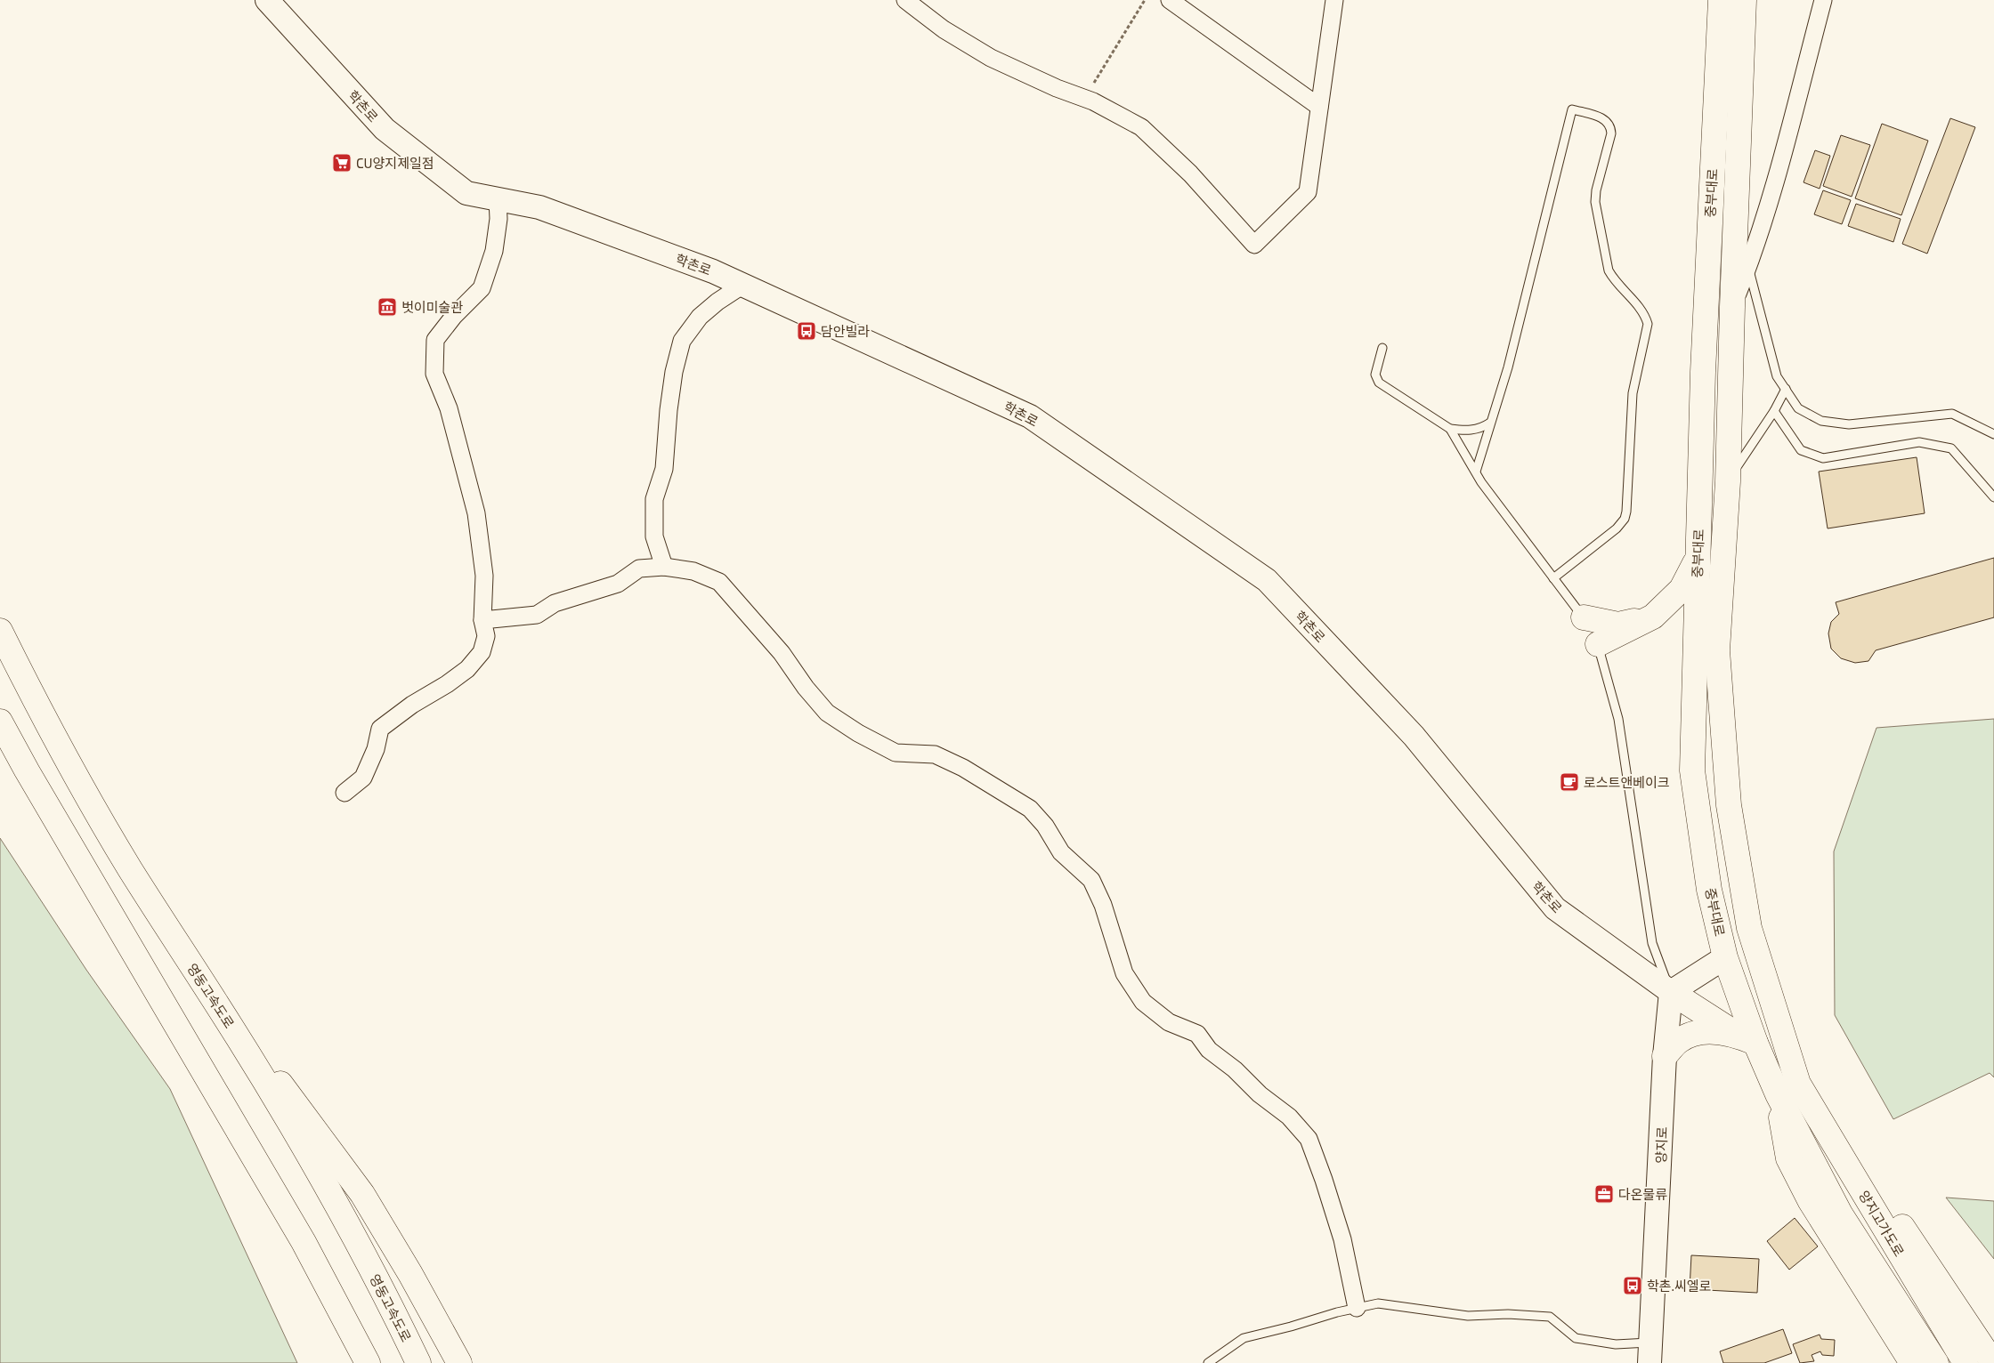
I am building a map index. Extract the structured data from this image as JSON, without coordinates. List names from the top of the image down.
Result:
{
  "streets": {
    "main road": ["중부대로", "영동고속도로", "양지고가도로"],
    "street": ["학촌로", "양지로"]
  },
  "crossings": [
    ["학촌로", "양지로"],
    ["중부대로", "양지고가도로"]
  ],
  "places": {
    "supermarket": ["CU양지제일점"],
    "museum": ["벗이미술관"],
    "bus stop": ["담안빌라", "학촌.씨엘로"],
    "cafe": ["로스트앤베이크"],
    "office": ["다온물류"]
  }
}
